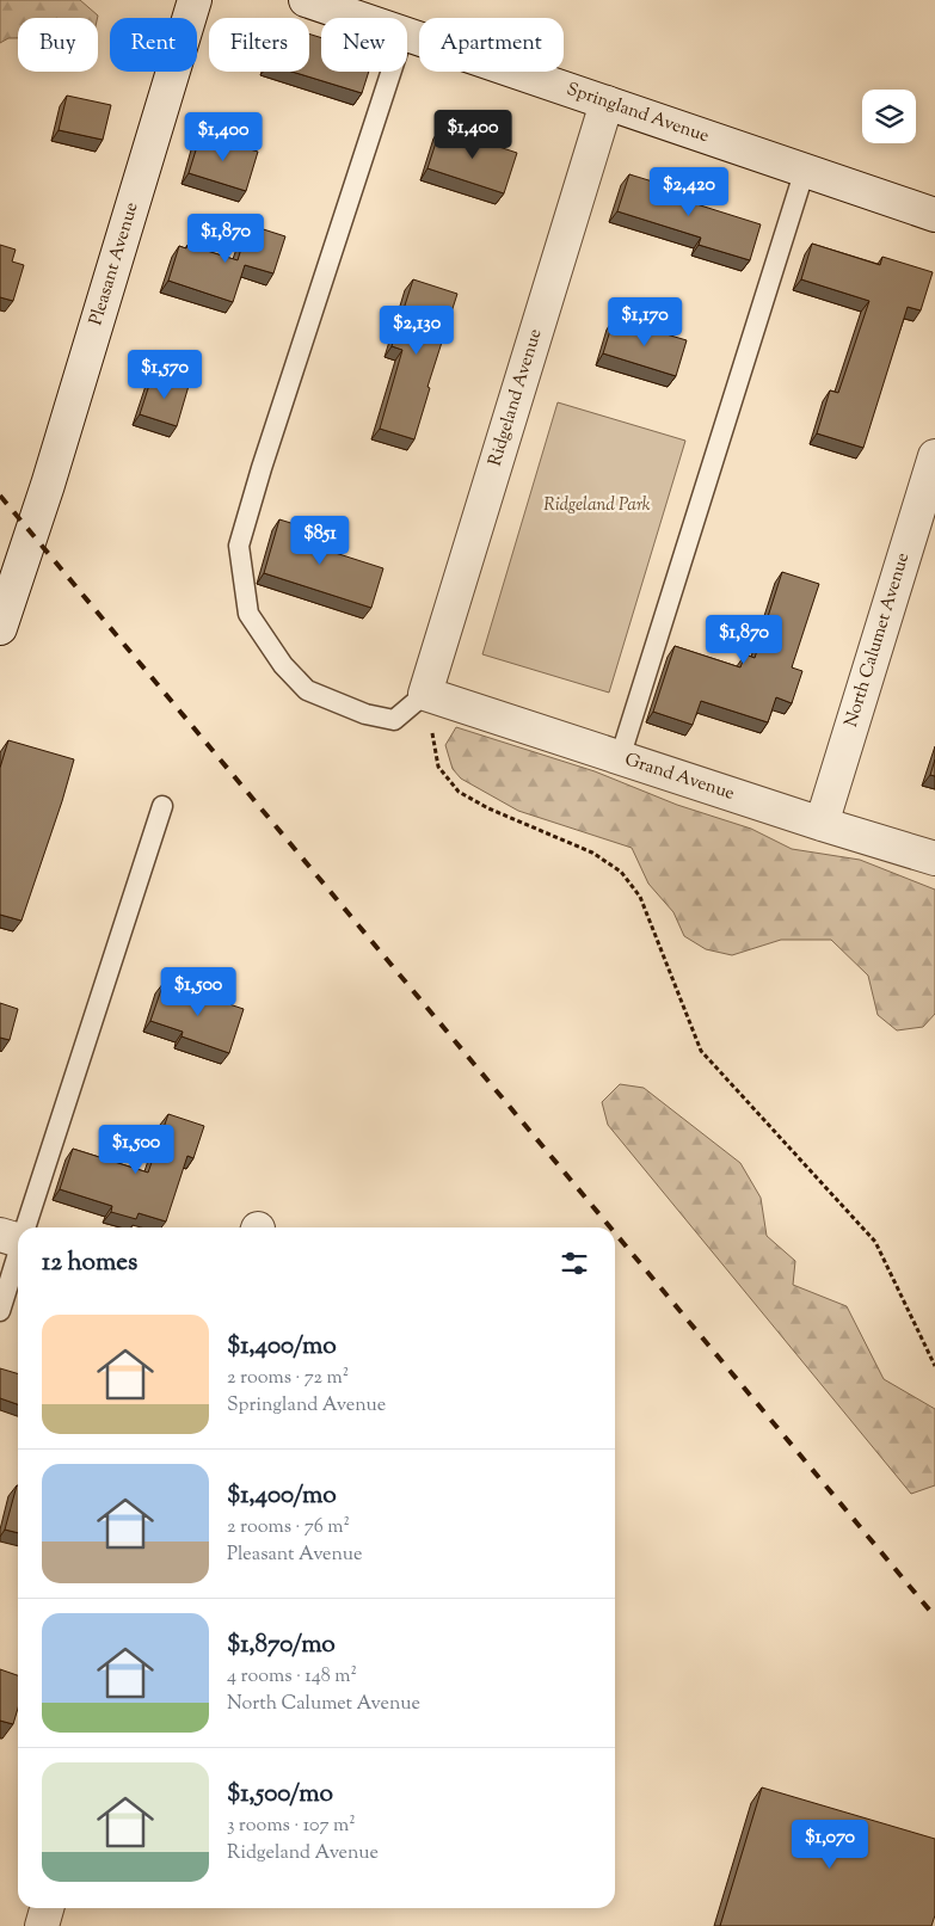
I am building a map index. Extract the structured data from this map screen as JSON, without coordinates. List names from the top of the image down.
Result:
{
  "streets": {
    "street": [
      "Springland Avenue",
      "Pleasant Avenue",
      "Ridgeland Avenue",
      "North Calumet Avenue",
      "Grand Avenue"
    ]
  },
  "crossings": [
    ["Springland Avenue", "Ridgeland Avenue"],
    ["Ridgeland Avenue", "Grand Avenue"],
    ["North Calumet Avenue", "Grand Avenue"]
  ],
  "parks": ["Ridgeland Park"],
  "page": {
    "chip": [
      "Buy",
      "Rent",
      "Filters",
      "New",
      "Apartment"
    ],
    "price": [
      "$1,400",
      "$1,400",
      "$2,420",
      "$1,870",
      "$1,170",
      "$2,130",
      "$1,570",
      "$851",
      "$1,870",
      "$1,500",
      "$1,500",
      "$1,070"
    ],
    "heading": "12 homes",
    "list": [
      {
        "name": "$1,400/mo",
        "note": "2 rooms · 72 m² · Springland Avenue"
      },
      {
        "name": "$1,400/mo",
        "note": "2 rooms · 76 m² · Pleasant Avenue"
      },
      {
        "name": "$1,870/mo",
        "note": "4 rooms · 148 m² · North Calumet Avenue"
      },
      {
        "name": "$1,500/mo",
        "note": "3 rooms · 107 m² · Ridgeland Avenue"
      }
    ]
  }
}
